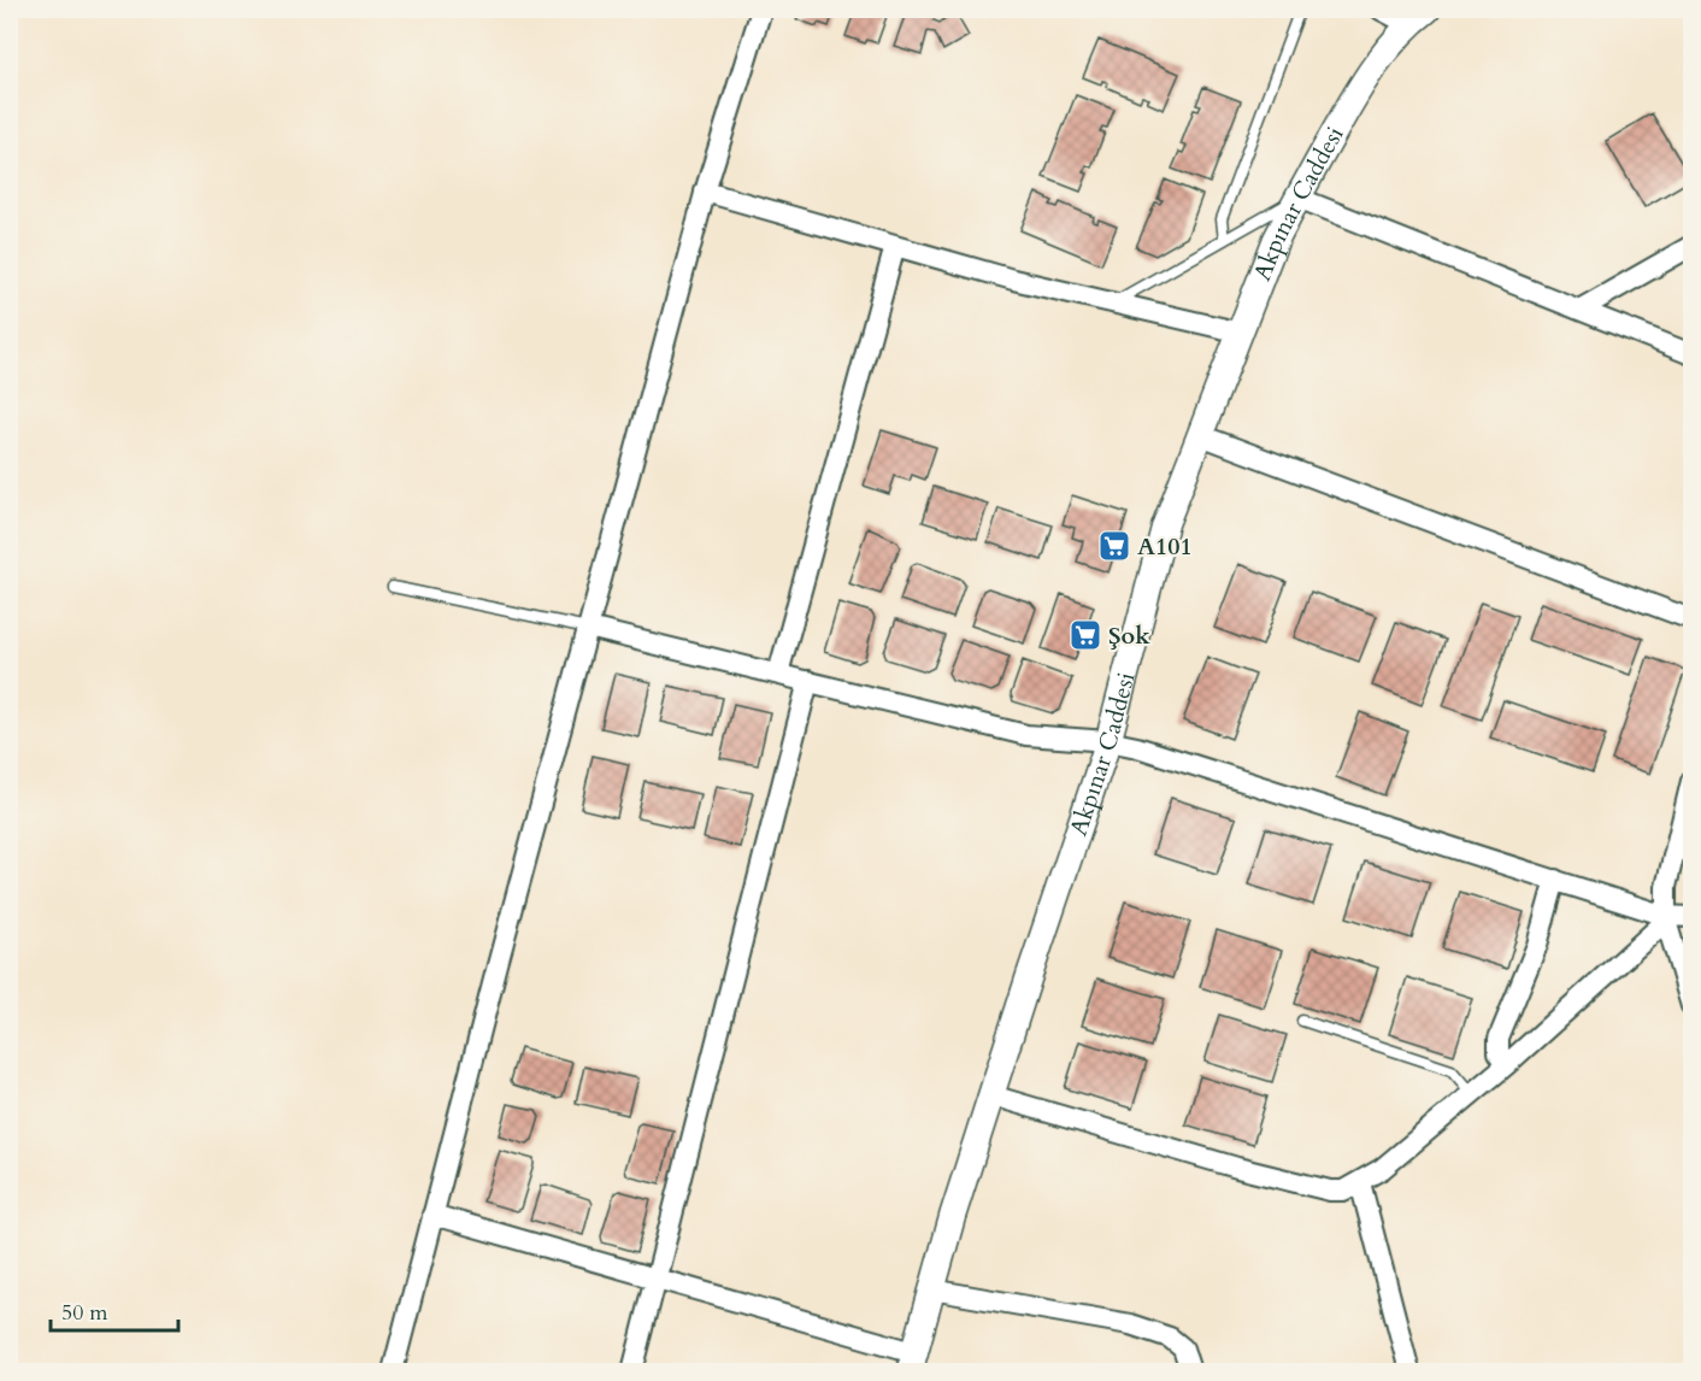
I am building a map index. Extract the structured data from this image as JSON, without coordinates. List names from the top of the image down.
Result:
{
  "streets": {
    "street": ["Akpınar Caddesi"]
  },
  "places": {
    "supermarket": ["A101", "Şok"]
  },
  "scale_bar": "50 m"
}
